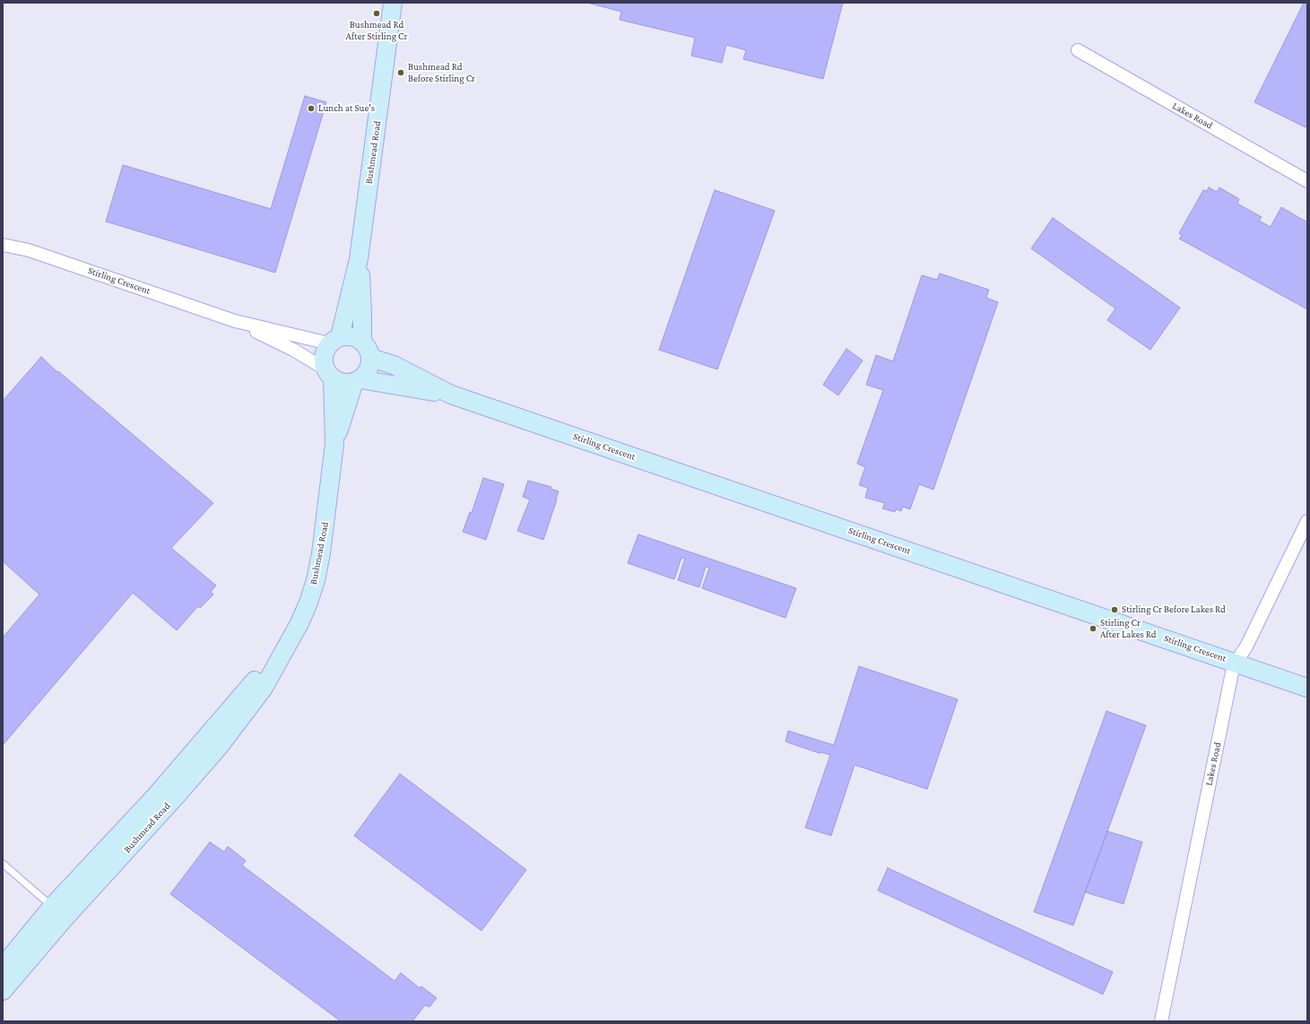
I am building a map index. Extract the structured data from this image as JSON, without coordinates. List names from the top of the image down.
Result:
{
  "streets": {
    "main road": ["Bushmead Road", "Stirling Crescent"],
    "street": ["Lakes Road"]
  },
  "crossings": [
    ["Lakes Road", "Stirling Crescent"],
    ["Bushmead Road", "Stirling Crescent"]
  ],
  "places": [
    "Bushmead Rd After Stirling Cr",
    "Bushmead Rd Before Stirling Cr",
    "Lunch at Sue's",
    "Stirling Cr Before Lakes Rd",
    "Stirling Cr After Lakes Rd"
  ]
}
